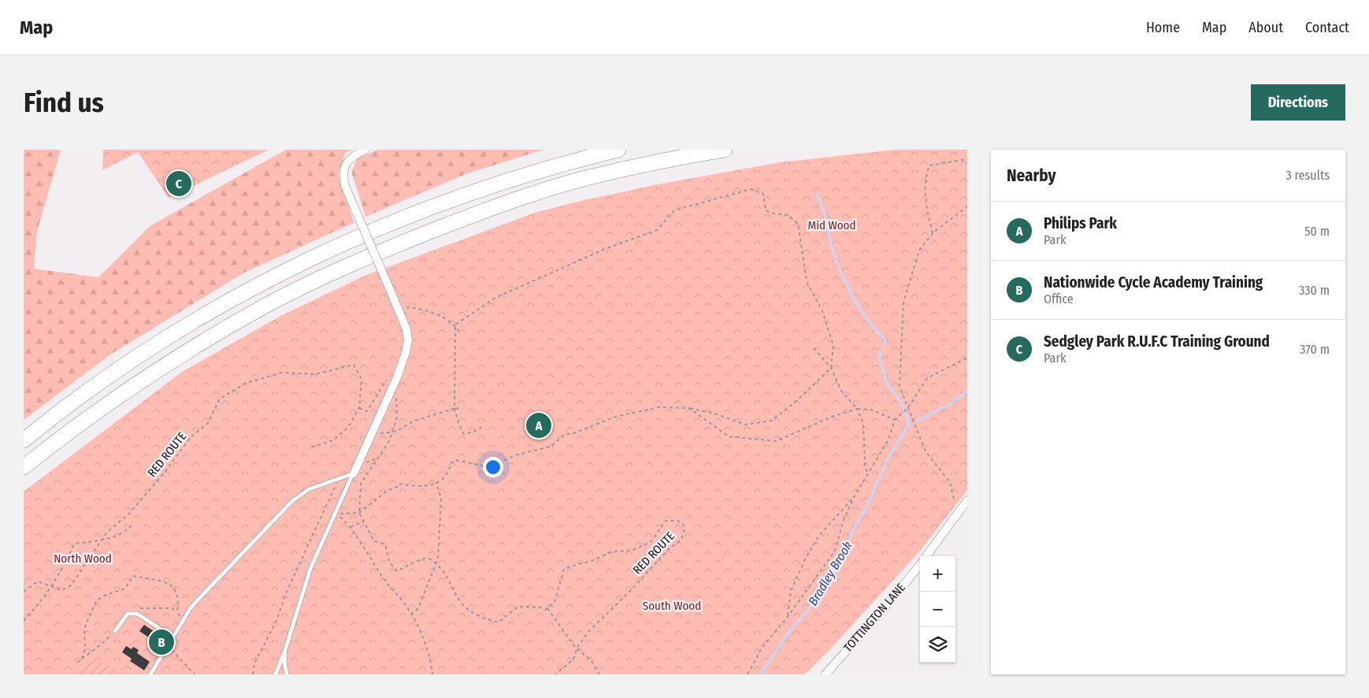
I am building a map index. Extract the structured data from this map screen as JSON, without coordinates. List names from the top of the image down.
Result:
{
  "streets": {
    "street": ["TOTTINGTON LANE"],
    "path": ["RED ROUTE"]
  },
  "water": ["Bradley Brook"],
  "parks": ["Mid Wood", "North Wood", "South Wood"],
  "page": {
    "header": "Map",
    "nav": [
      "Home",
      "Map",
      "About",
      "Contact"
    ],
    "buttons": "Directions",
    "title": "Find us",
    "heading": ["Nearby", "3 results"],
    "pins": ["C", "A", "B"],
    "list": [
      {
        "mark": "A",
        "name": "Philips Park",
        "note": "Park",
        "value": "50 m"
      },
      {
        "mark": "B",
        "name": "Nationwide Cycle Academy Training",
        "note": "Office",
        "value": "330 m"
      },
      {
        "mark": "C",
        "name": "Sedgley Park R.U.F.C Training Ground",
        "note": "Park",
        "value": "370 m"
      }
    ],
    "map_buttons": ["+", "−"]
  }
}
